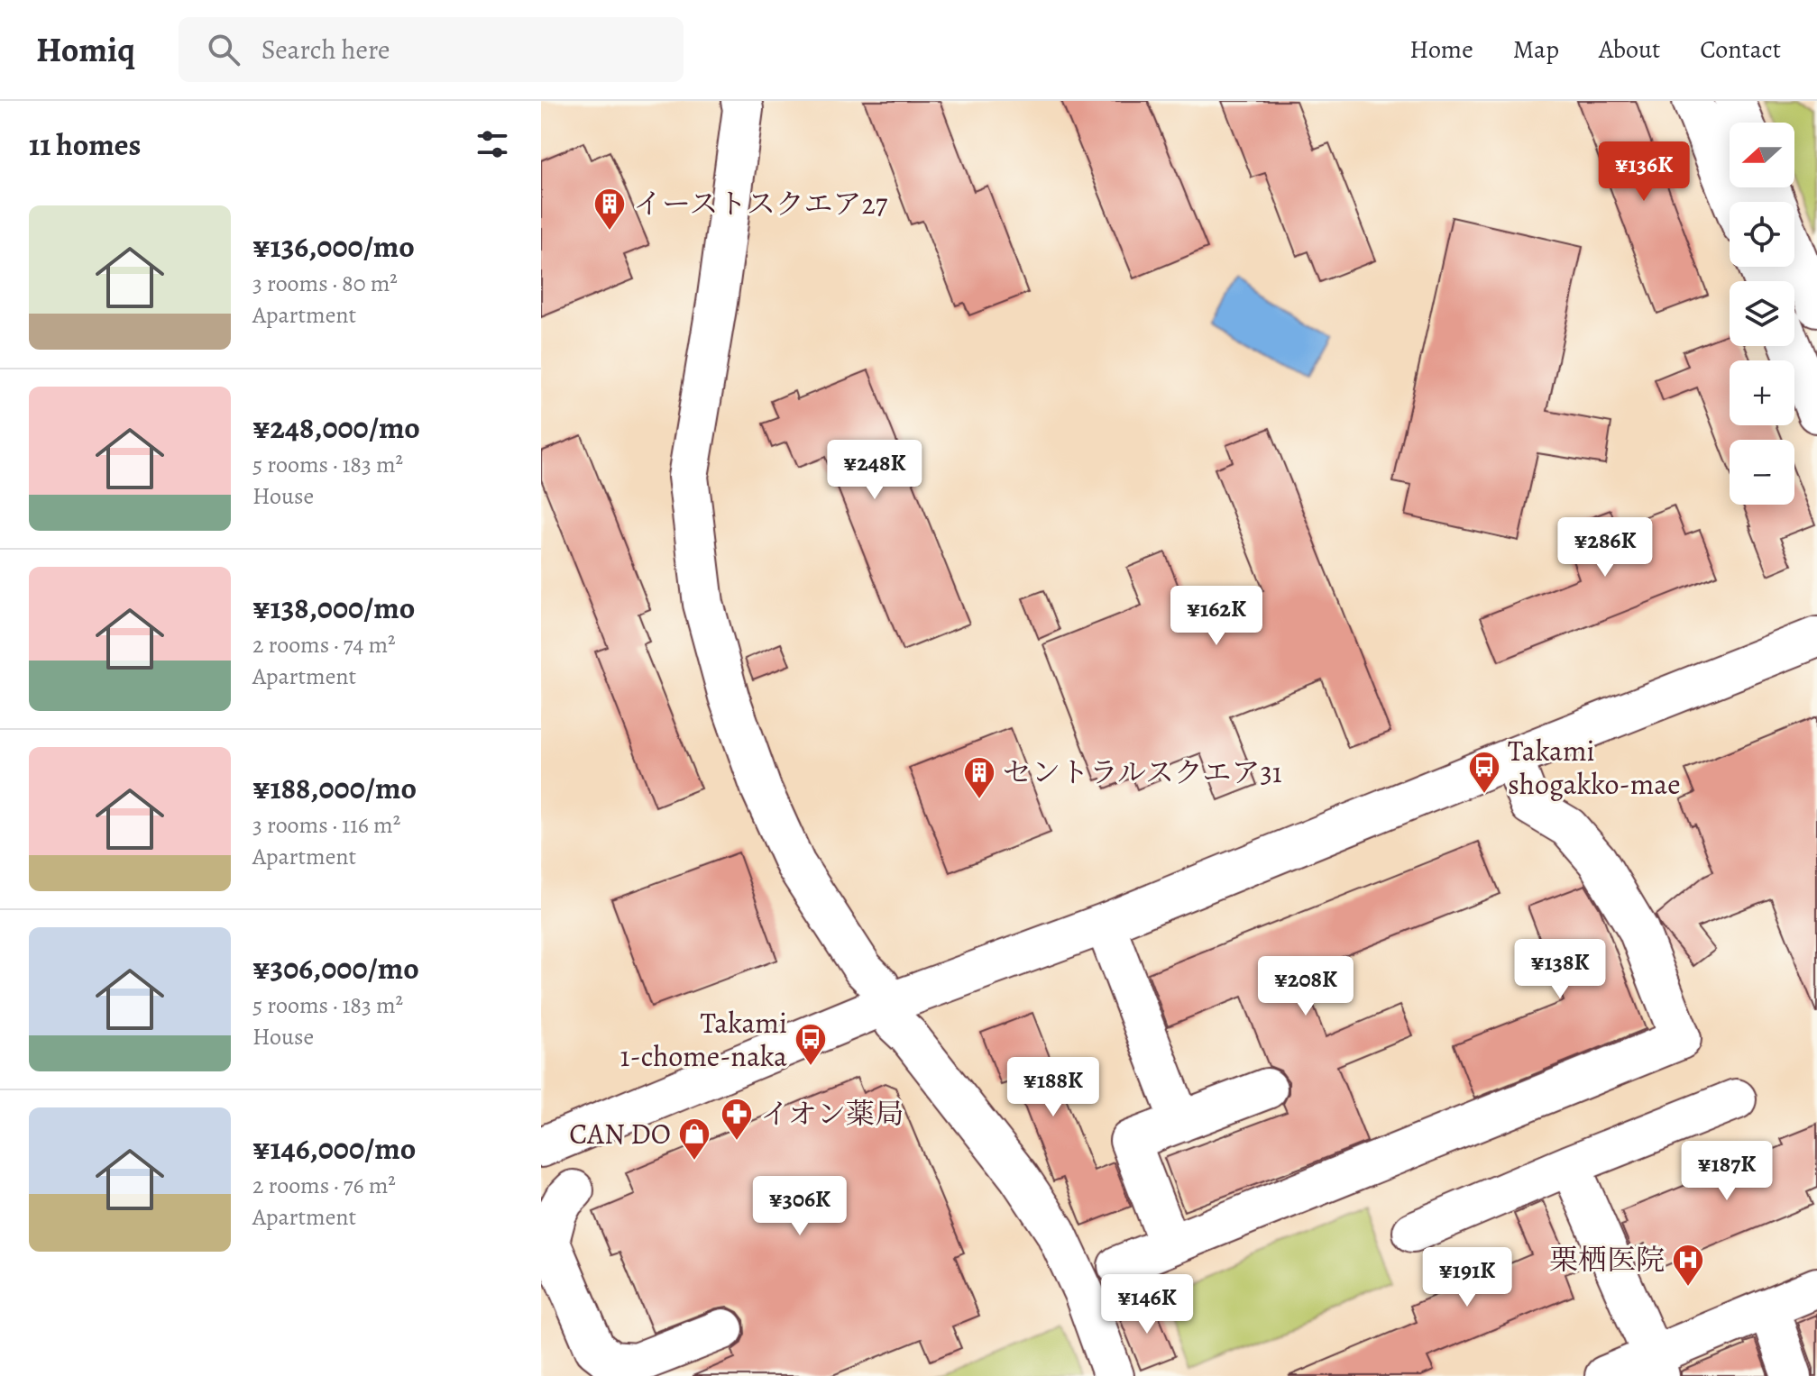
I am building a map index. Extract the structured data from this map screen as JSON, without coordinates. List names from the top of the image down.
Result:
{
  "places": {
    "building": ["イーストスクエア27", "セントラルスクエア31"],
    "bus stop": ["Takami shogakko-mae", "Takami 1-chome-naka"],
    "pharmacy": ["イオン薬局"],
    "shop": ["CAN DO"],
    "hospital": ["栗栖医院"]
  },
  "north": "left",
  "page": {
    "header": "Homiq",
    "search": "Search here",
    "nav": [
      "Home",
      "Map",
      "About",
      "Contact"
    ],
    "heading": "11 homes",
    "map_buttons": ["+", "−"],
    "price": [
      "¥136K",
      "¥248K",
      "¥286K",
      "¥162K",
      "¥138K",
      "¥208K",
      "¥188K",
      "¥187K",
      "¥306K",
      "¥191K",
      "¥146K"
    ],
    "list": [
      {
        "name": "¥136,000/mo",
        "note": "3 rooms · 80 m² · Apartment"
      },
      {
        "name": "¥248,000/mo",
        "note": "5 rooms · 183 m² · House"
      },
      {
        "name": "¥138,000/mo",
        "note": "2 rooms · 74 m² · Apartment"
      },
      {
        "name": "¥188,000/mo",
        "note": "3 rooms · 116 m² · Apartment"
      },
      {
        "name": "¥306,000/mo",
        "note": "5 rooms · 183 m² · House"
      },
      {
        "name": "¥146,000/mo",
        "note": "2 rooms · 76 m² · Apartment"
      }
    ]
  }
}
